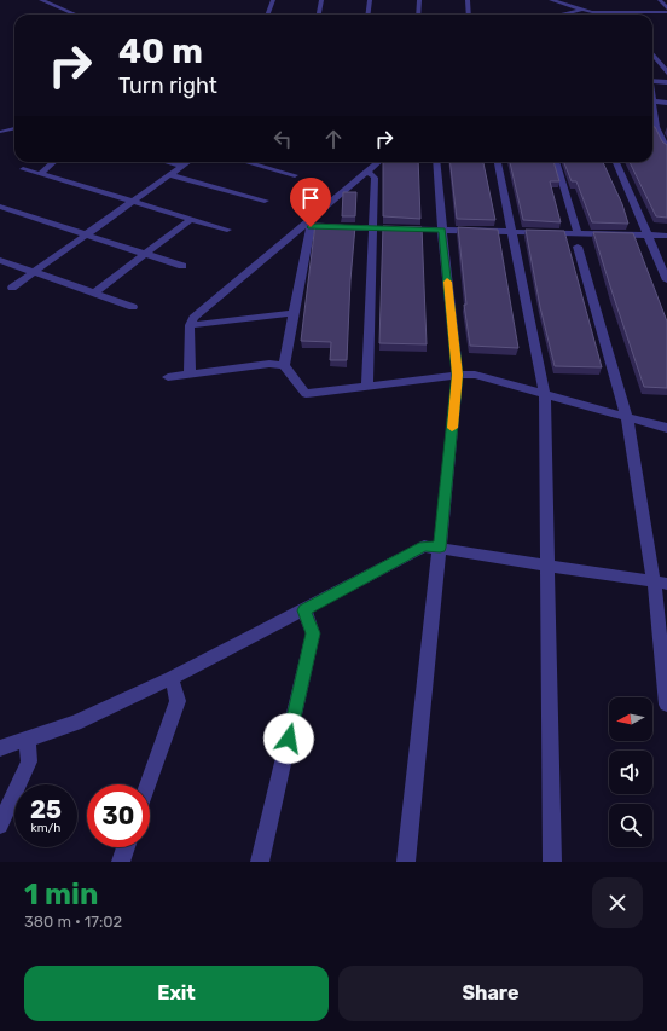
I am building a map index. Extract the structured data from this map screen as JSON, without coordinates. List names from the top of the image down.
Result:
{
  "north": "left",
  "page": {
    "turn": ["40 m", "Turn right"],
    "speed": "25 km/h",
    "limit": "30",
    "heading": ["1 min", "380 m · 17:02"],
    "buttons": ["Exit", "Share"]
  }
}
